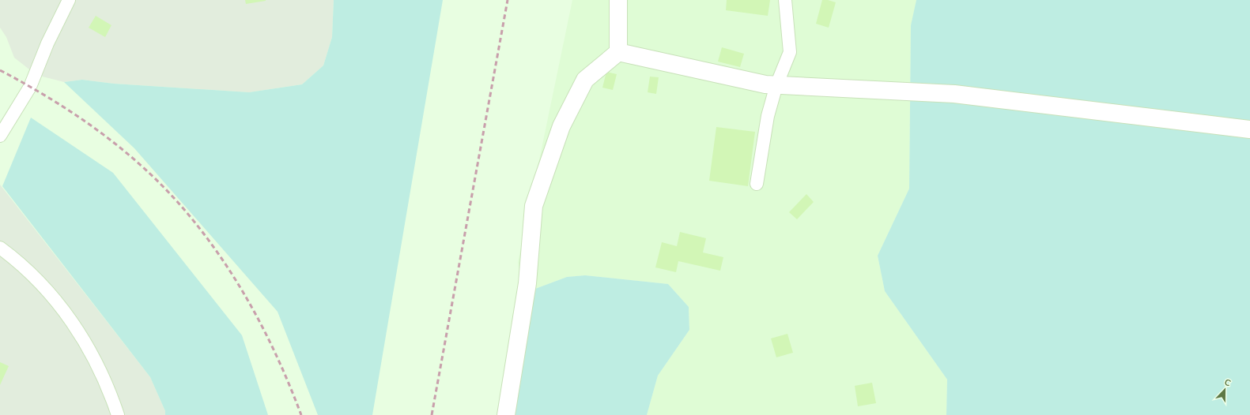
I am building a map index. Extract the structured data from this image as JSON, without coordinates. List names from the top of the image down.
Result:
{
  "north": "top"
}
